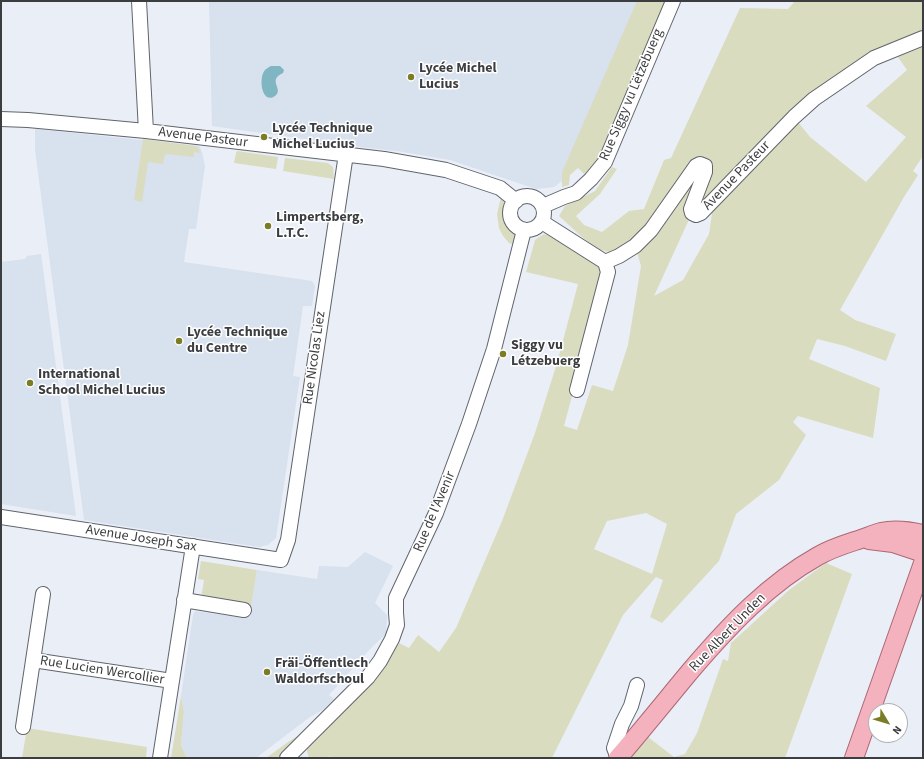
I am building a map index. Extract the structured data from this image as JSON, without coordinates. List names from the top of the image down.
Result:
{
  "streets": {
    "main road": ["Rue Albert Unden"],
    "street": [
      "Rue Siggy vu Lëtzebuerg",
      "Avenue Pasteur",
      "Rue Nicolas Liez",
      "Rue de l'Avenir",
      "Avenue Joseph Sax",
      "Rue Lucien Wercollier"
    ]
  },
  "crossings": [
    ["Rue Siggy vu Lëtzebuerg", "Avenue Pasteur"],
    ["Rue Siggy vu Lëtzebuerg", "Rue de l'Avenir"],
    ["Avenue Pasteur", "Rue Nicolas Liez"],
    ["Avenue Pasteur", "Rue de l'Avenir"],
    ["Rue Nicolas Liez", "Avenue Joseph Sax"],
    ["Avenue Joseph Sax", "Rue Lucien Wercollier"]
  ],
  "places": [
    "Lycée Michel Lucius",
    "Lycée Technique Michel Lucius",
    "Limpertsberg, L.T.C.",
    "Lycée Technique du Centre",
    "Siggy vu Létzebuerg",
    "International School Michel Lucius",
    "Fräi-Öffentlech Waldorfschoul"
  ],
  "north": "bottom right"
}
